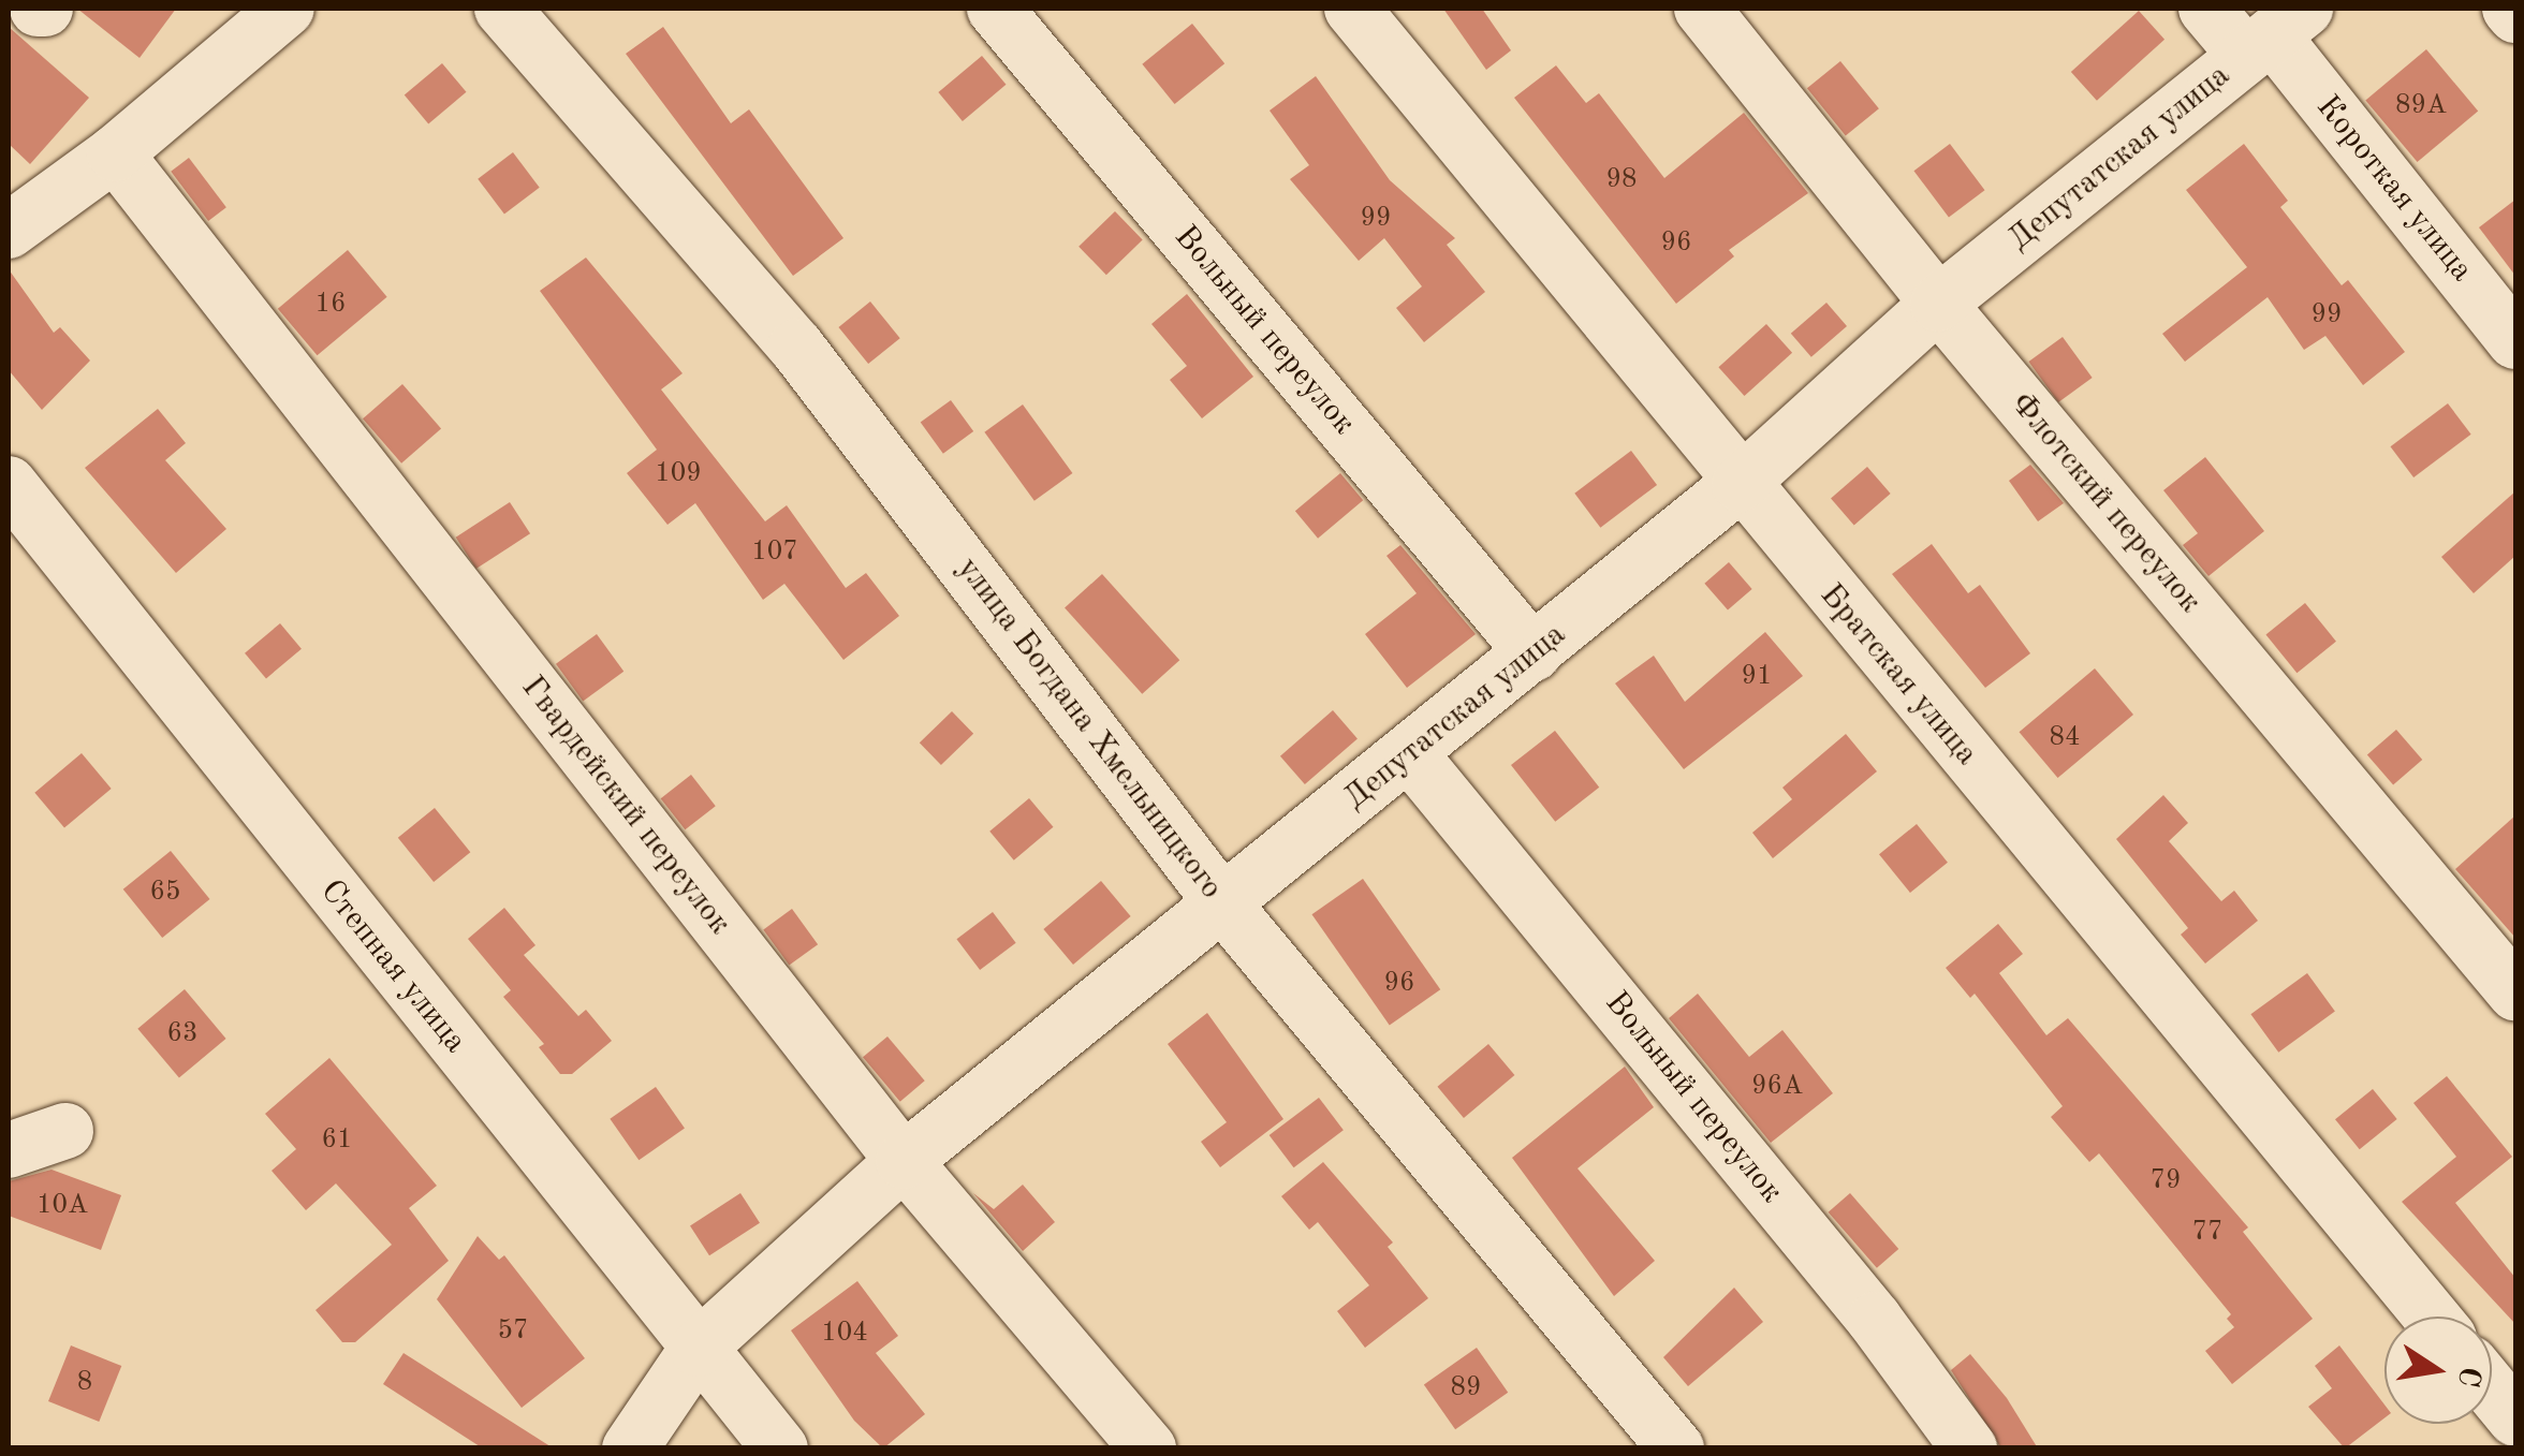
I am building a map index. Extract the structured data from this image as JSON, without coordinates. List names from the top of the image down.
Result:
{
  "streets": {
    "street": [
      "Депутатская улица",
      "Короткая улица",
      "Вольный переулок",
      "Флотский переулок",
      "Братская улица",
      "улица Богдана Хмельницкого",
      "Гвардейский переулок",
      "Степная улица"
    ]
  },
  "crossings": [
    ["Депутатская улица", "Короткая улица"],
    ["Депутатская улица", "Вольный переулок"],
    ["Депутатская улица", "Флотский переулок"],
    ["Депутатская улица", "Братская улица"],
    ["Депутатская улица", "улица Богдана Хмельницкого"],
    ["Депутатская улица", "Гвардейский переулок"],
    ["Депутатская улица", "Степная улица"]
  ],
  "house_numbers": [
    "89А",
    "98",
    "99",
    "96",
    "16",
    "99",
    "109",
    "107",
    "91",
    "84",
    "65",
    "96",
    "63",
    "96А",
    "61",
    "79",
    "10А",
    "77",
    "57",
    "104",
    "8",
    "89"
  ],
  "north": "right"
}
